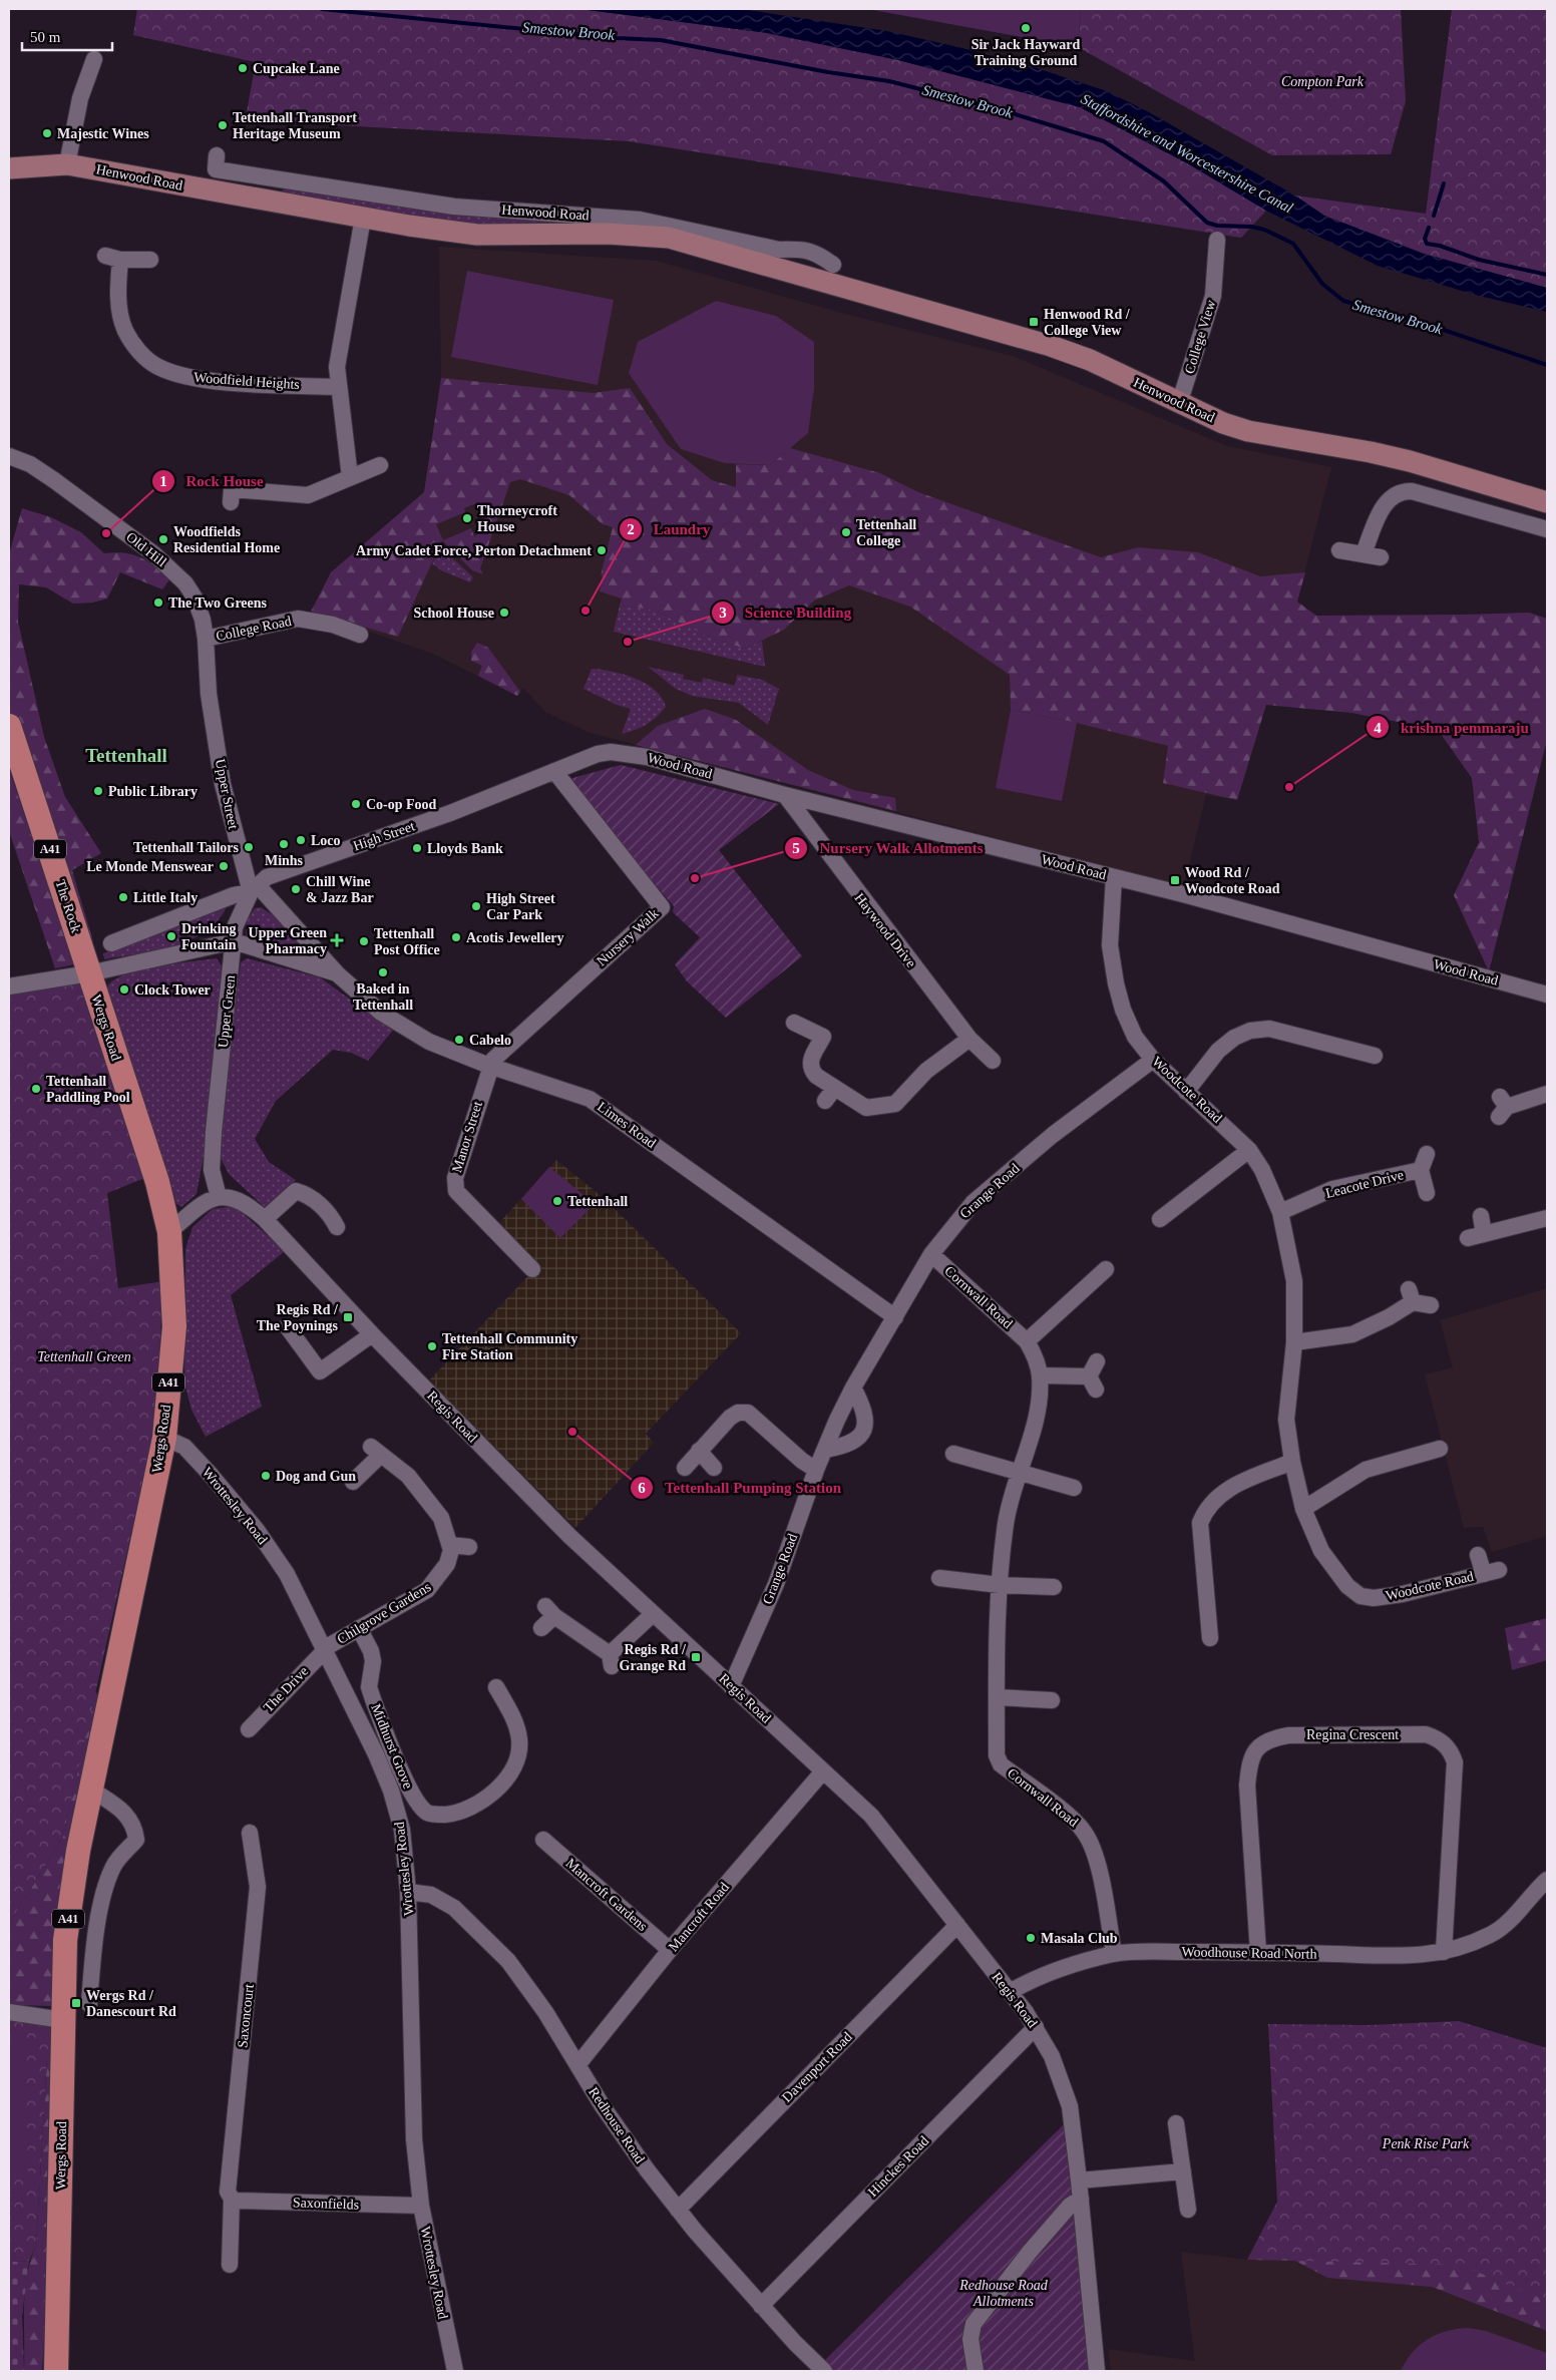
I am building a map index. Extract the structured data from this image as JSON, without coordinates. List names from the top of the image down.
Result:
{
  "streets": {
    "highway": ["A41", "The Rock", "Wergs Road"],
    "main road": ["Henwood Road"],
    "street": [
      "College View",
      "Woodfield Heights",
      "Old Hill",
      "College Road",
      "Wood Road",
      "Upper Street",
      "High Street",
      "Haywood Drive",
      "Nursery Walk",
      "Upper Green",
      "Woodcote Road",
      "Limes Road",
      "Manor Street",
      "Leacote Drive",
      "Grange Road",
      "Cornwall Road",
      "Regis Road",
      "Wrottesley Road",
      "Chilgrove Gardens",
      "The Drive",
      "Regina Crescent",
      "Midhurst Grove",
      "Mancroft Gardens",
      "Mancroft Road",
      "Woodhouse Road North",
      "Saxoncourt",
      "Davenport Road",
      "Redhouse Road",
      "Hinckes Road",
      "Saxonfields"
    ]
  },
  "crossings": [
    ["Henwood Road", "College View"],
    ["Old Hill", "College Road"],
    ["Old Hill", "Upper Street"],
    ["Wood Road", "High Street"],
    ["Wood Road", "Haywood Drive"],
    ["Wood Road", "Woodcote Road"],
    ["Upper Street", "High Street"],
    ["Upper Street", "Limes Road"],
    ["High Street", "Nursery Walk"],
    ["High Street", "Limes Road"],
    ["The Rock", "Wergs Road"],
    ["Nursery Walk", "Limes Road"],
    ["Nursery Walk", "Manor Street"],
    ["Upper Green", "Limes Road"],
    ["Upper Green", "Regis Road"],
    ["Wergs Road", "Wrottesley Road"],
    ["Woodcote Road", "Leacote Drive"],
    ["Woodcote Road", "Grange Road"],
    ["Limes Road", "Manor Street"],
    ["Limes Road", "Grange Road"],
    ["Grange Road", "Cornwall Road"],
    ["Grange Road", "Regis Road"],
    ["Cornwall Road", "Woodhouse Road North"],
    ["Regis Road", "Mancroft Road"],
    ["Regis Road", "Woodhouse Road North"],
    ["Regis Road", "Davenport Road"],
    ["Regis Road", "Hinckes Road"],
    ["Wrottesley Road", "Chilgrove Gardens"],
    ["Wrottesley Road", "The Drive"],
    ["Wrottesley Road", "Redhouse Road"],
    ["Wrottesley Road", "Saxonfields"],
    ["Chilgrove Gardens", "The Drive"],
    ["Chilgrove Gardens", "Midhurst Grove"],
    ["Regina Crescent", "Woodhouse Road North"],
    ["Mancroft Gardens", "Mancroft Road"],
    ["Mancroft Road", "Redhouse Road"],
    ["Saxoncourt", "Saxonfields"],
    ["Davenport Road", "Redhouse Road"],
    ["Redhouse Road", "Hinckes Road"]
  ],
  "districts": ["Tettenhall"],
  "water": ["Smestow Brook", "Staffordshire and Worcestershire Canal"],
  "parks": [
    "Compton Park",
    "Tettenhall Green",
    "Penk Rise Park",
    "Redhouse Road Allotments"
  ],
  "places": {
    "other": [
      "Sir Jack Hayward Training Ground",
      "Cupcake Lane",
      "Tettenhall Transport Heritage Museum",
      "Majestic Wines",
      "Thorneycroft House",
      "Tettenhall College",
      "Rock House",
      "Woodfields Residential Home",
      "Army Cadet Force, Perton Detachment",
      "The Two Greens",
      "Laundry",
      "School House",
      "Science Building",
      "krishna pemmaraju",
      "Public Library",
      "Co-op Food",
      "Loco",
      "Minhs",
      "Tettenhall Tailors",
      "Lloyds Bank",
      "Le Monde Menswear",
      "Nursery Walk Allotments",
      "Chill Wine & Jazz Bar",
      "Little Italy",
      "High Street Car Park",
      "Drinking Fountain",
      "Acotis Jewellery",
      "Tettenhall Post Office",
      "Baked in Tettenhall",
      "Clock Tower",
      "Cabelo",
      "Tettenhall Paddling Pool",
      "Tettenhall",
      "Tettenhall Community Fire Station",
      "Tettenhall Pumping Station",
      "Dog and Gun",
      "Masala Club"
    ],
    "transit": [
      "Henwood Rd / College View",
      "Wood Rd / Woodcote Road",
      "Regis Rd / The Poynings",
      "Regis Rd / Grange Rd",
      "Wergs Rd / Danescourt Rd"
    ],
    "health": ["Upper Green Pharmacy"]
  },
  "scale_bar": "50 m"
}
